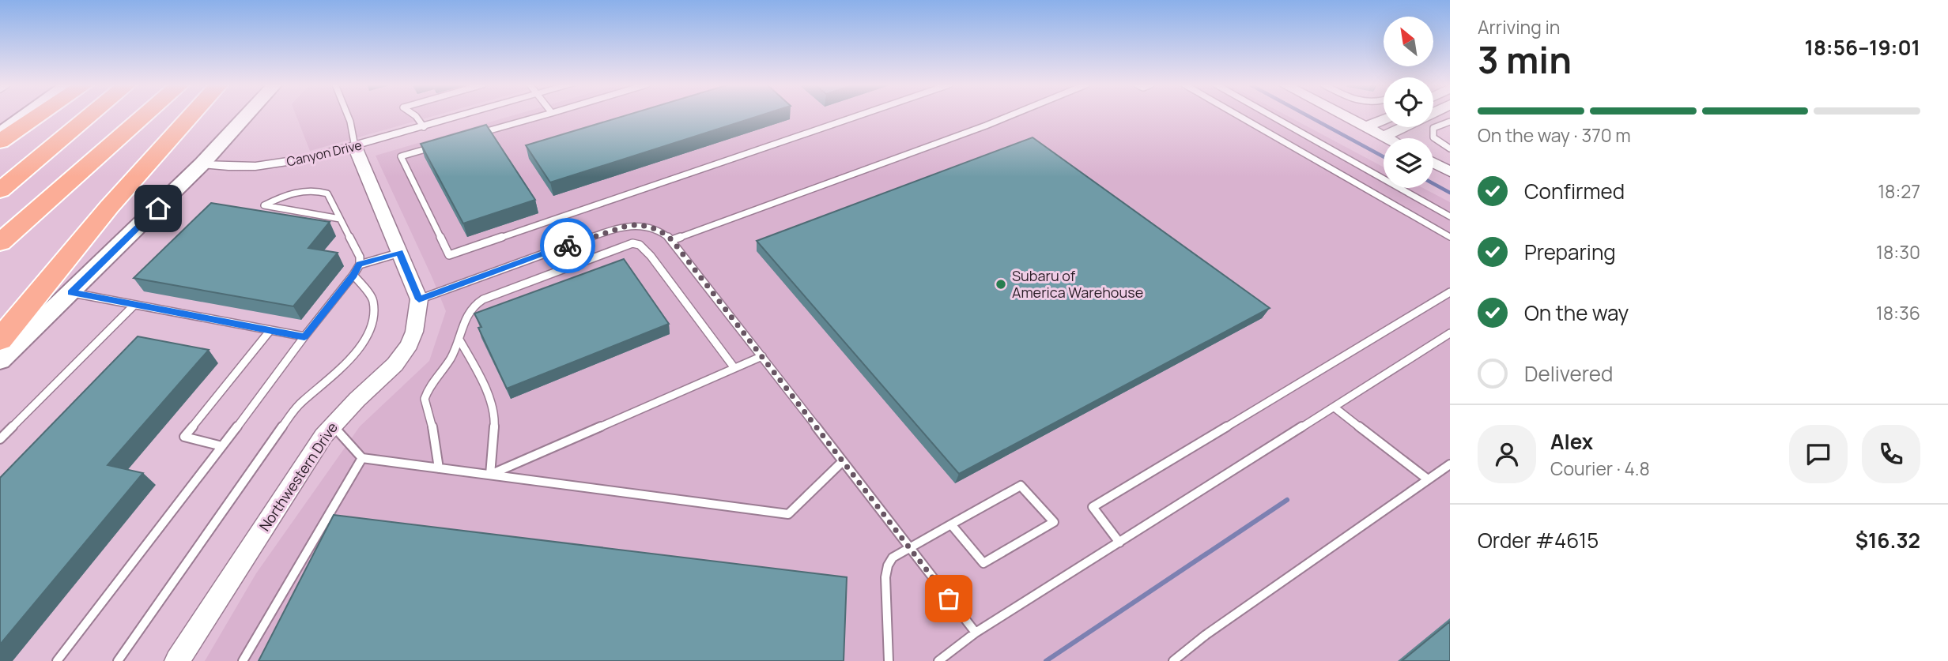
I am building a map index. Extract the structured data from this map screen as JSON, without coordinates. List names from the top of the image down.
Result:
{
  "streets": {
    "street": ["Canyon Drive", "Northwestern Drive"]
  },
  "crossings": [
    ["Canyon Drive", "Northwestern Drive"]
  ],
  "places": ["Subaru of America Warehouse"],
  "north": "top left",
  "page": {
    "heading": ["3 min", "Arriving in", "18:56–19:01"],
    "panel": [
      "Alex",
      "Courier · 4.8",
      "Order #4615",
      "$16.32"
    ],
    "bar": "On the way · 370 m",
    "list": [
      ["Confirmed", "18:27"],
      ["Preparing", "18:30"],
      ["On the way", "18:36"],
      "Delivered"
    ]
  }
}
